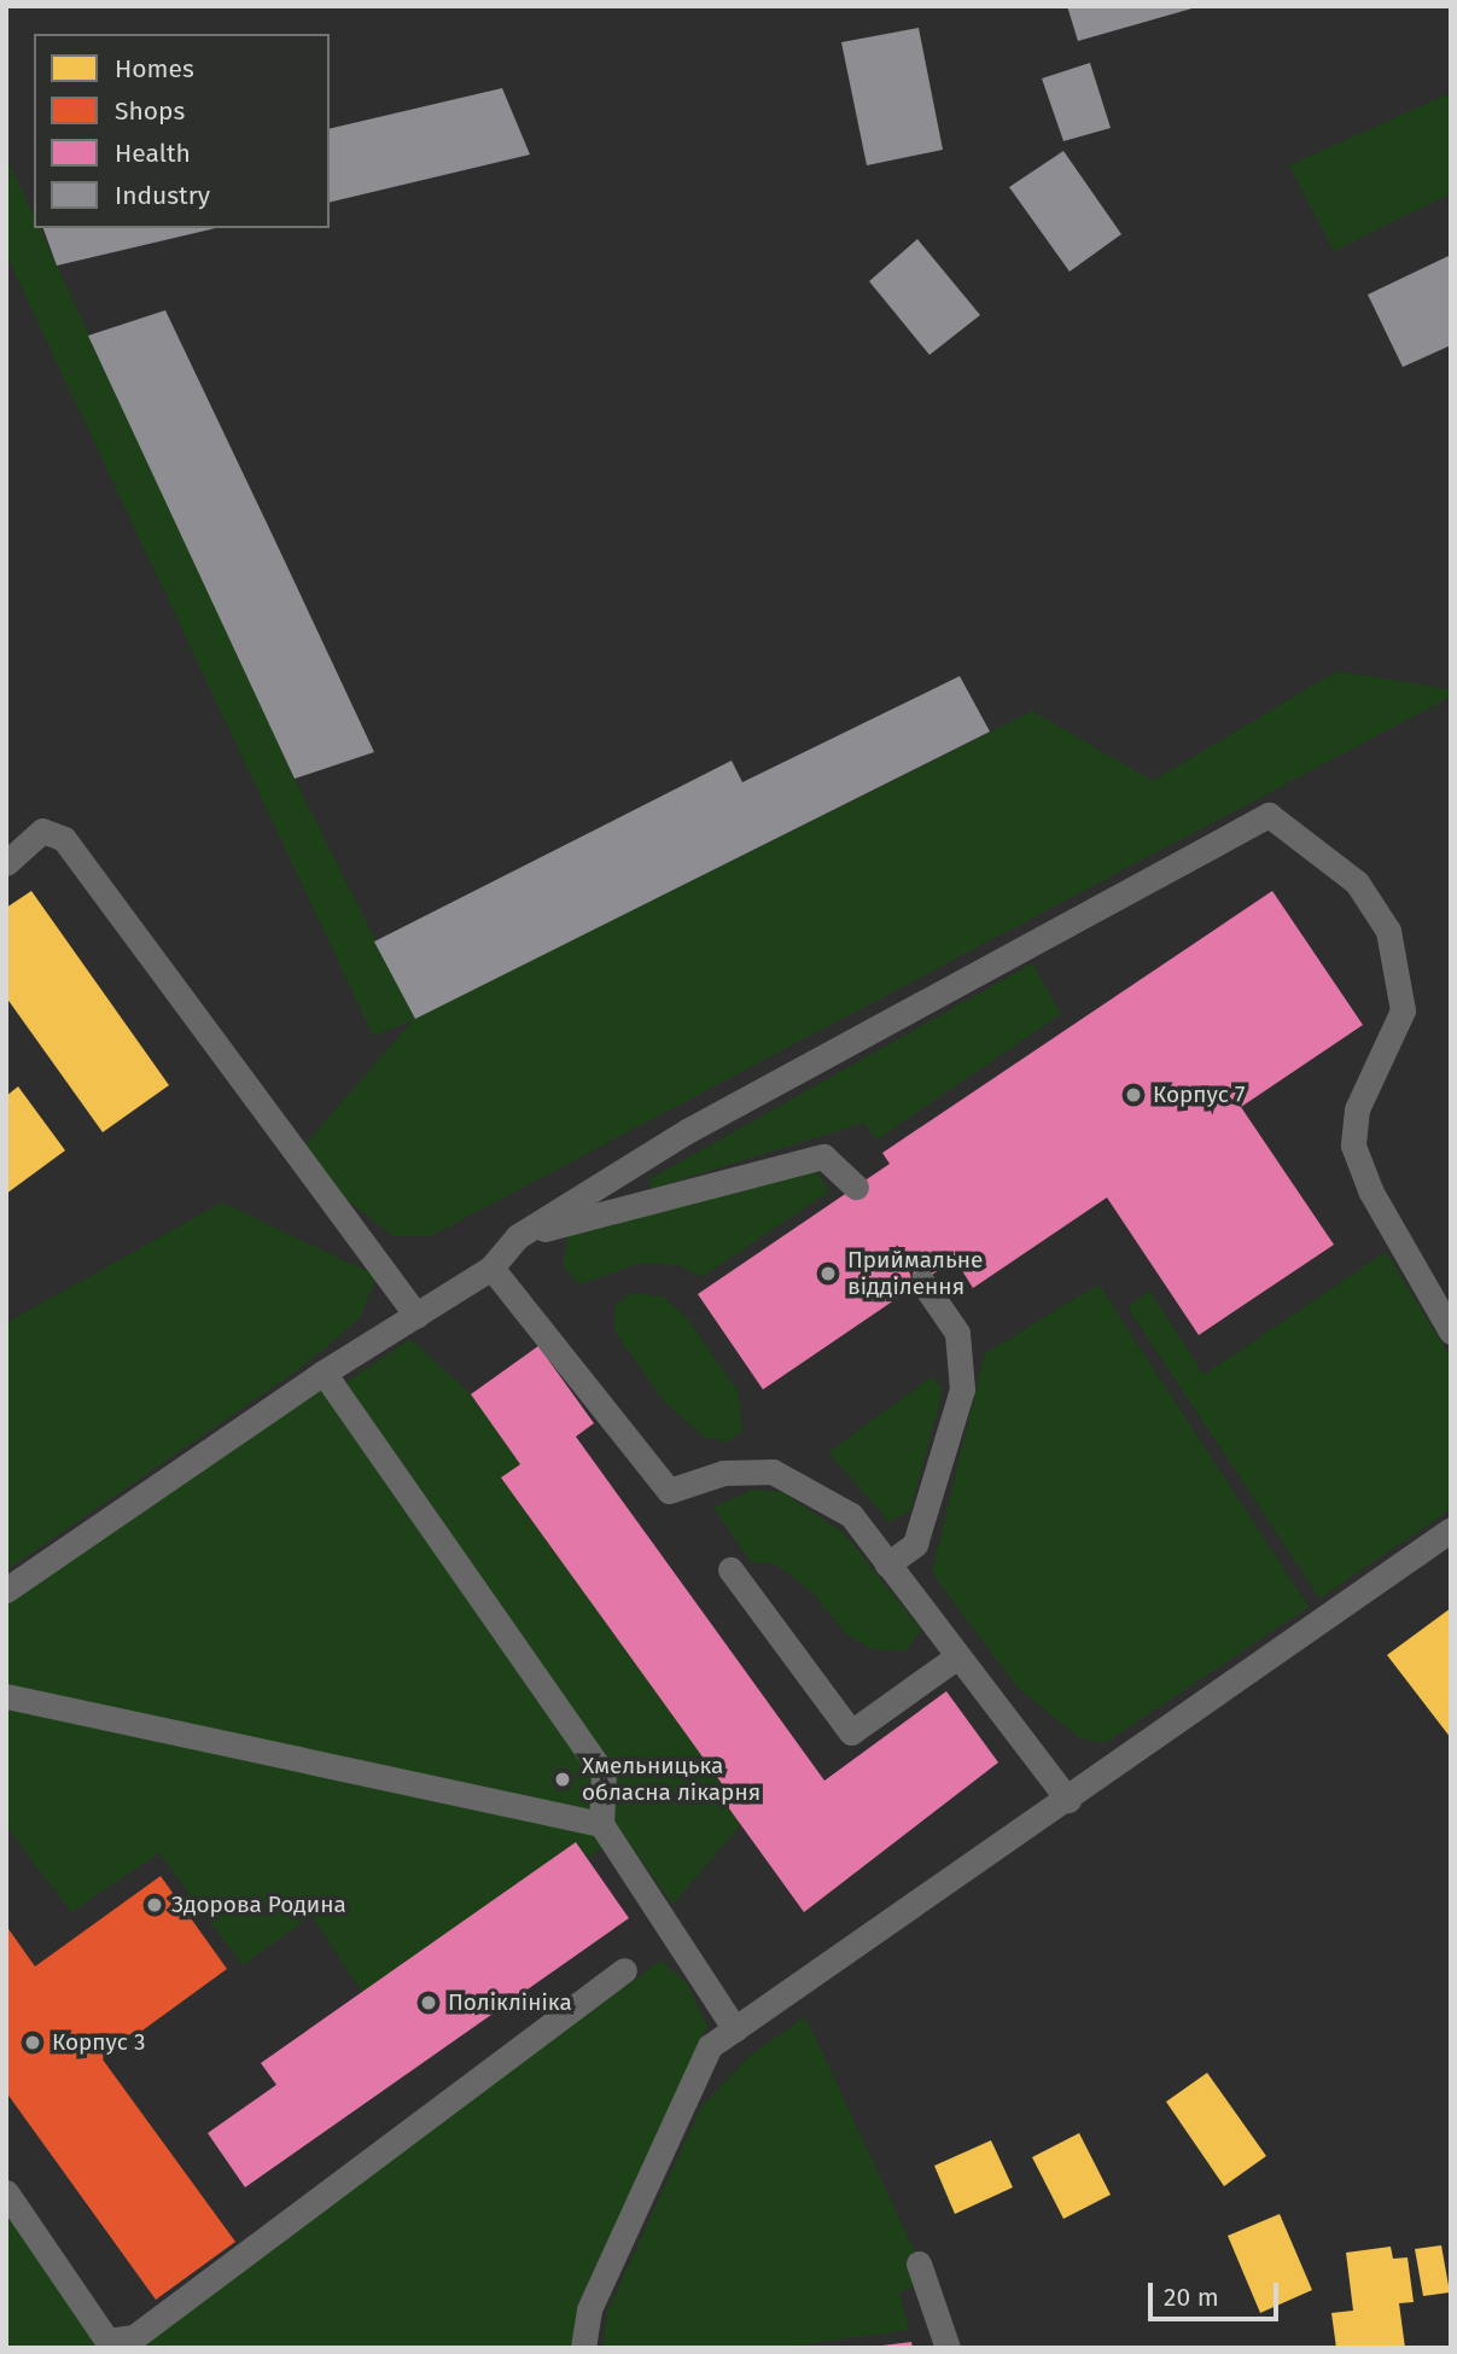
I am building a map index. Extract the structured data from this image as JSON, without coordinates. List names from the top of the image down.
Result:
{
  "places": [
    "Корпус 7",
    "Приймальне відділення",
    "Хмельницька обласна лікарня",
    "Здорова Родина",
    "Поліклініка",
    "Корпус 3"
  ],
  "legend": [
    "Homes",
    "Shops",
    "Health",
    "Industry"
  ],
  "scale_bar": "20 m"
}
